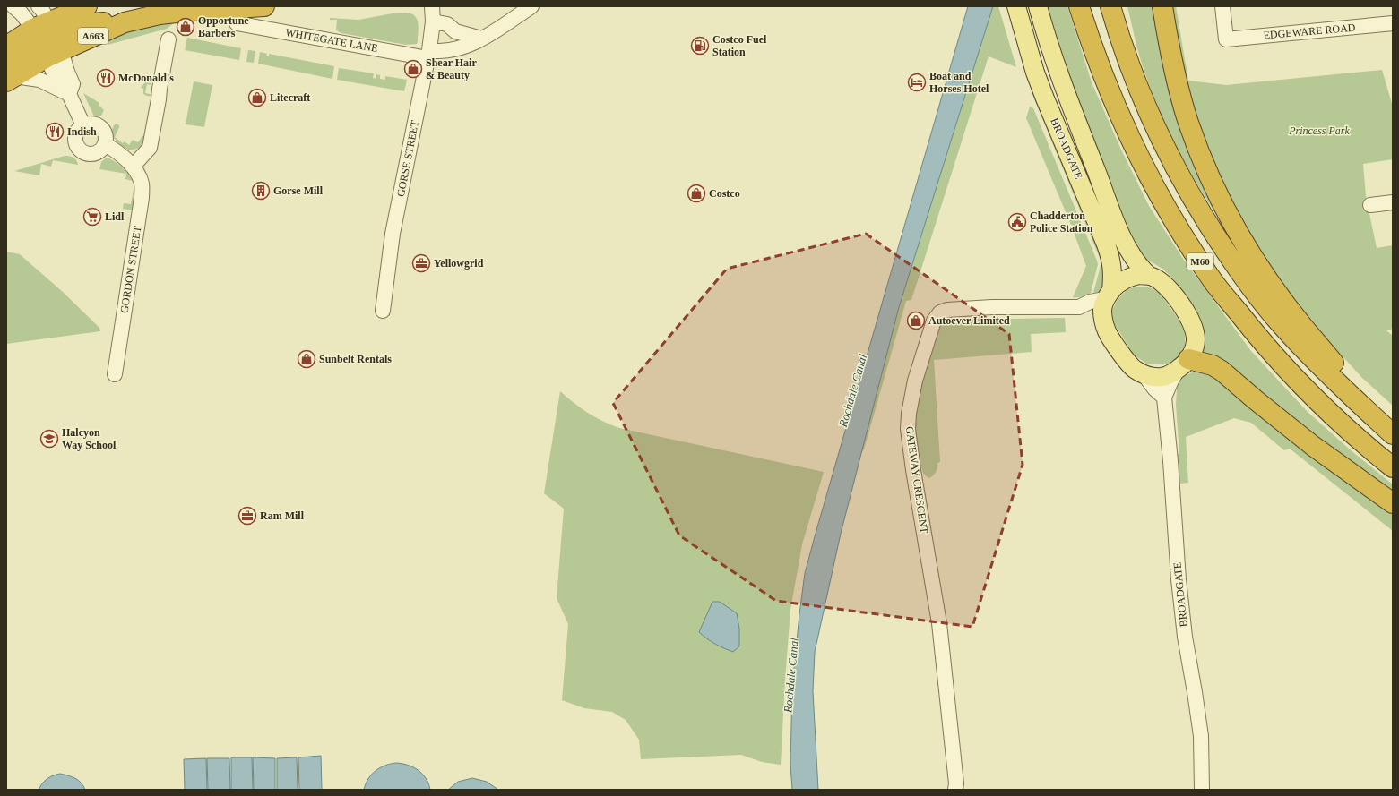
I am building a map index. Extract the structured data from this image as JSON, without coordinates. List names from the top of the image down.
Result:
{
  "streets": {
    "highway": ["M60"],
    "main road": ["BROADGATE"],
    "street": [
      "EDGEWARE ROAD",
      "WHITEGATE LANE",
      "GORSE STREET",
      "GORDON STREET",
      "GATEWAY CRESCENT"
    ]
  },
  "crossings": [
    ["WHITEGATE LANE", "GORSE STREET"],
    ["BROADGATE", "GATEWAY CRESCENT"]
  ],
  "water": ["Rochdale Canal"],
  "parks": ["Princess Park"],
  "places": {
    "shop": [
      "Opportune Barbers",
      "Shear Hair & Beauty",
      "Litecraft",
      "Costco",
      "Autoever Limited",
      "Sunbelt Rentals"
    ],
    "fuel station": ["Costco Fuel Station"],
    "restaurant": ["McDonald's", "Indish"],
    "hotel": ["Boat and Horses Hotel"],
    "building": ["Gorse Mill"],
    "supermarket": ["Lidl"],
    "public building": ["Chadderton Police Station"],
    "office": ["Yellowgrid", "Ram Mill"],
    "school or university": ["Halcyon Way School"]
  }
}
